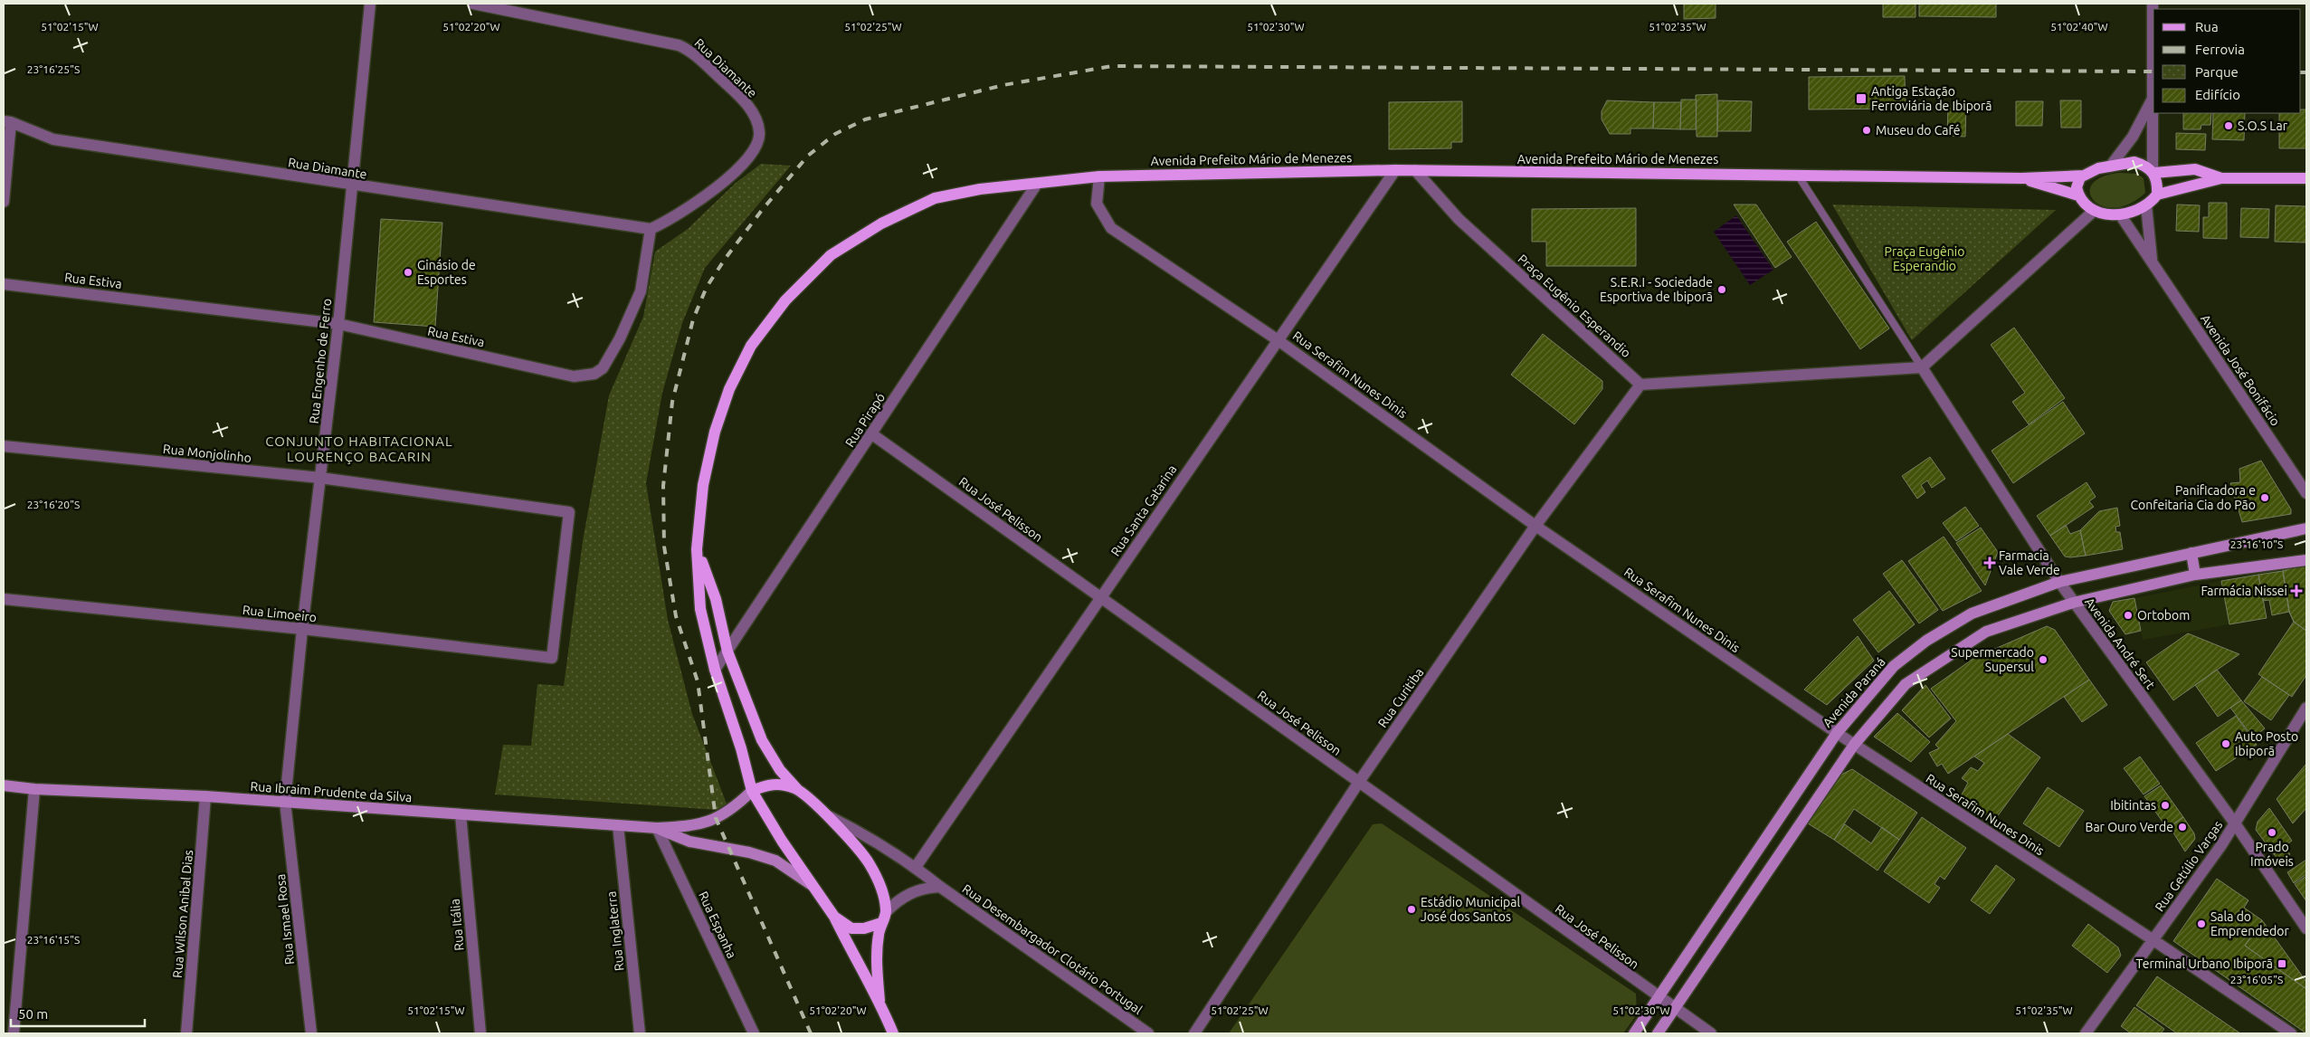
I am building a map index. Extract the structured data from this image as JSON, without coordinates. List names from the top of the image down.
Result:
{
  "streets": {
    "main road": ["Avenida Prefeito Mário de Menezes", "Avenida Paraná", "Rua Ibraim Prudente da Silva"],
    "street": [
      "Rua Diamante",
      "Rua Estiva",
      "Praça Eugênio Esperandio",
      "Rua Engenho de Ferro",
      "Avenida José Bonifácio",
      "Rua Serafim Nunes Dinis",
      "Rua Pirapó",
      "Rua Monjolinho",
      "Rua José Pelisson",
      "Rua Santa Catarina",
      "Rua Limoeiro",
      "Avenida André Sert",
      "Rua Curitiba",
      "Rua Getúlio Vargas",
      "Rua Wilson Anibal Dias",
      "Rua Ismael Rosa",
      "Rua Itália",
      "Rua Espanha",
      "Rua Inglaterra",
      "Rua Desembargador Clotário Portugal"
    ]
  },
  "crossings": [
    ["Rua Diamante", "Rua Estiva"],
    ["Rua Diamante", "Rua Engenho de Ferro"],
    ["Avenida Prefeito Mário de Menezes", "Praça Eugênio Esperandio"],
    ["Avenida Prefeito Mário de Menezes", "Avenida José Bonifácio"],
    ["Avenida Prefeito Mário de Menezes", "Rua Serafim Nunes Dinis"],
    ["Avenida Prefeito Mário de Menezes", "Rua Pirapó"],
    ["Avenida Prefeito Mário de Menezes", "Rua Santa Catarina"],
    ["Avenida Prefeito Mário de Menezes", "Rua Ibraim Prudente da Silva"],
    ["Avenida Prefeito Mário de Menezes", "Rua Desembargador Clotário Portugal"],
    ["Rua Estiva", "Rua Engenho de Ferro"],
    ["Praça Eugênio Esperandio", "Rua Curitiba"],
    ["Rua Engenho de Ferro", "Rua Monjolinho"],
    ["Rua Engenho de Ferro", "Rua Limoeiro"],
    ["Rua Engenho de Ferro", "Rua Ibraim Prudente da Silva"],
    ["Rua Engenho de Ferro", "Rua Ismael Rosa"],
    ["Rua Serafim Nunes Dinis", "Rua Santa Catarina"],
    ["Rua Serafim Nunes Dinis", "Avenida Paraná"],
    ["Rua Serafim Nunes Dinis", "Rua Curitiba"],
    ["Rua Serafim Nunes Dinis", "Rua Getúlio Vargas"],
    ["Rua Pirapó", "Rua José Pelisson"],
    ["Rua Monjolinho", "Rua Limoeiro"],
    ["Rua José Pelisson", "Rua Santa Catarina"],
    ["Rua José Pelisson", "Avenida Paraná"],
    ["Rua José Pelisson", "Rua Curitiba"],
    ["Rua Santa Catarina", "Rua Desembargador Clotário Portugal"],
    ["Avenida André Sert", "Avenida Paraná"],
    ["Avenida André Sert", "Rua Getúlio Vargas"],
    ["Rua Ibraim Prudente da Silva", "Rua Wilson Anibal Dias"],
    ["Rua Ibraim Prudente da Silva", "Rua Ismael Rosa"],
    ["Rua Ibraim Prudente da Silva", "Rua Itália"],
    ["Rua Ibraim Prudente da Silva", "Rua Espanha"],
    ["Rua Ibraim Prudente da Silva", "Rua Inglaterra"]
  ],
  "districts": ["CONJUNTO HABITACIONAL LOURENÇO BACARIN"],
  "parks": ["Praça Eugênio Esperandio"],
  "places": {
    "transit": ["Antiga Estação Ferroviária de Ibiporã", "Terminal Urbano Ibiporã"],
    "other": [
      "S.O.S Lar",
      "Museu do Café",
      "Ginásio de Esportes",
      "S.E.R.I - Sociedade Esportiva de Ibiporã",
      "Panificadora e Confeitaria Cia do Pão",
      "Ortobom",
      "Supermercado Supersul",
      "Auto Posto Ibiporã",
      "Ibitintas",
      "Bar Ouro Verde",
      "Prado Imóveis",
      "Estádio Municipal José dos Santos",
      "Sala do Emprendedor"
    ],
    "health": ["Farmacia Vale Verde", "Farmácia Nissei"]
  },
  "legend": [
    "Rua",
    "Ferrovia",
    "Parque",
    "Edifício"
  ],
  "scale_bar": "50 m",
  "coordinates": [
    "51°02'15\"W",
    "51°02'20\"W",
    "51°02'25\"W",
    "51°02'30\"W",
    "51°02'35\"W",
    "51°02'40\"W",
    "23°16'25\"S",
    "23°16'20\"S",
    "23°16'10\"S",
    "23°16'15\"S",
    "23°16'05\"S"
  ]
}
